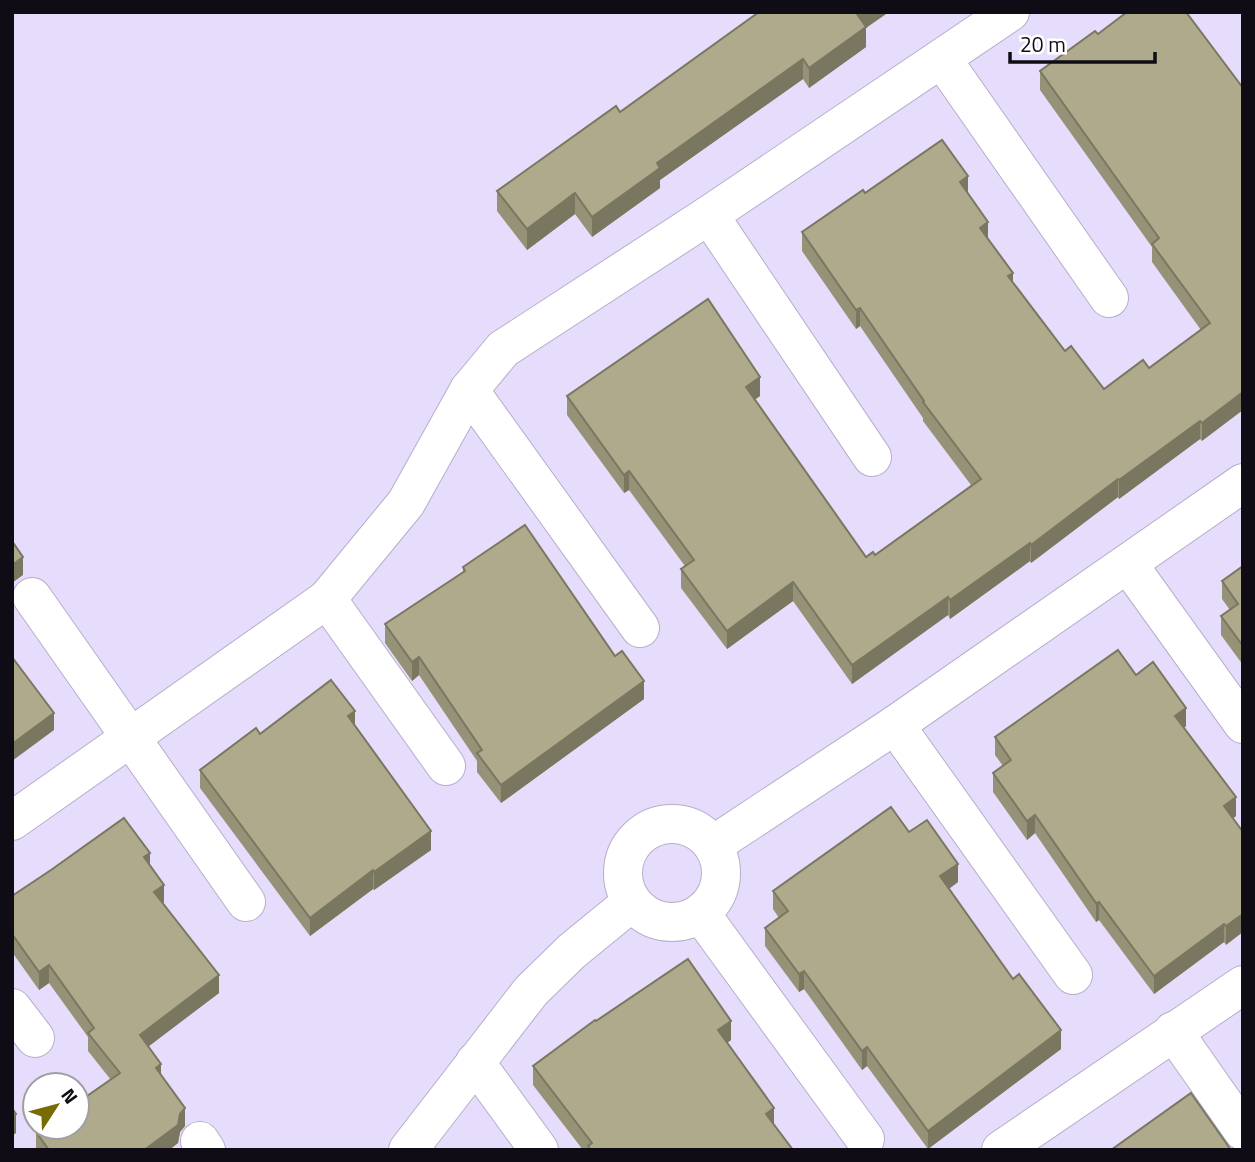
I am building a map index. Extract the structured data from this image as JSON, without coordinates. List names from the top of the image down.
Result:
{
  "scale_bar": "20 m",
  "north": "top right"
}
